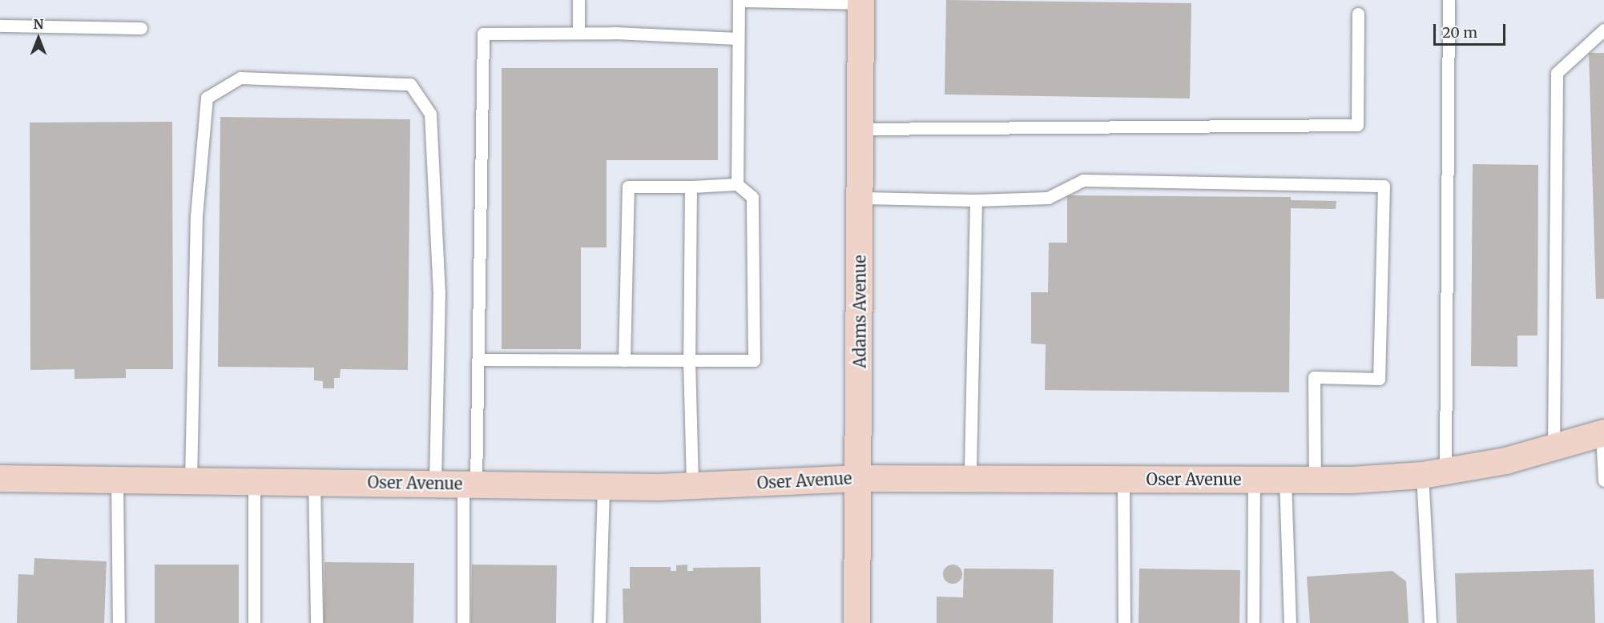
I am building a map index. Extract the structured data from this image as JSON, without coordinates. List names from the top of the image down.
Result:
{
  "streets": {
    "street": ["Adams Avenue", "Oser Avenue"]
  },
  "crossings": [
    ["Adams Avenue", "Oser Avenue"]
  ],
  "scale_bar": "20 m",
  "north": "top"
}
